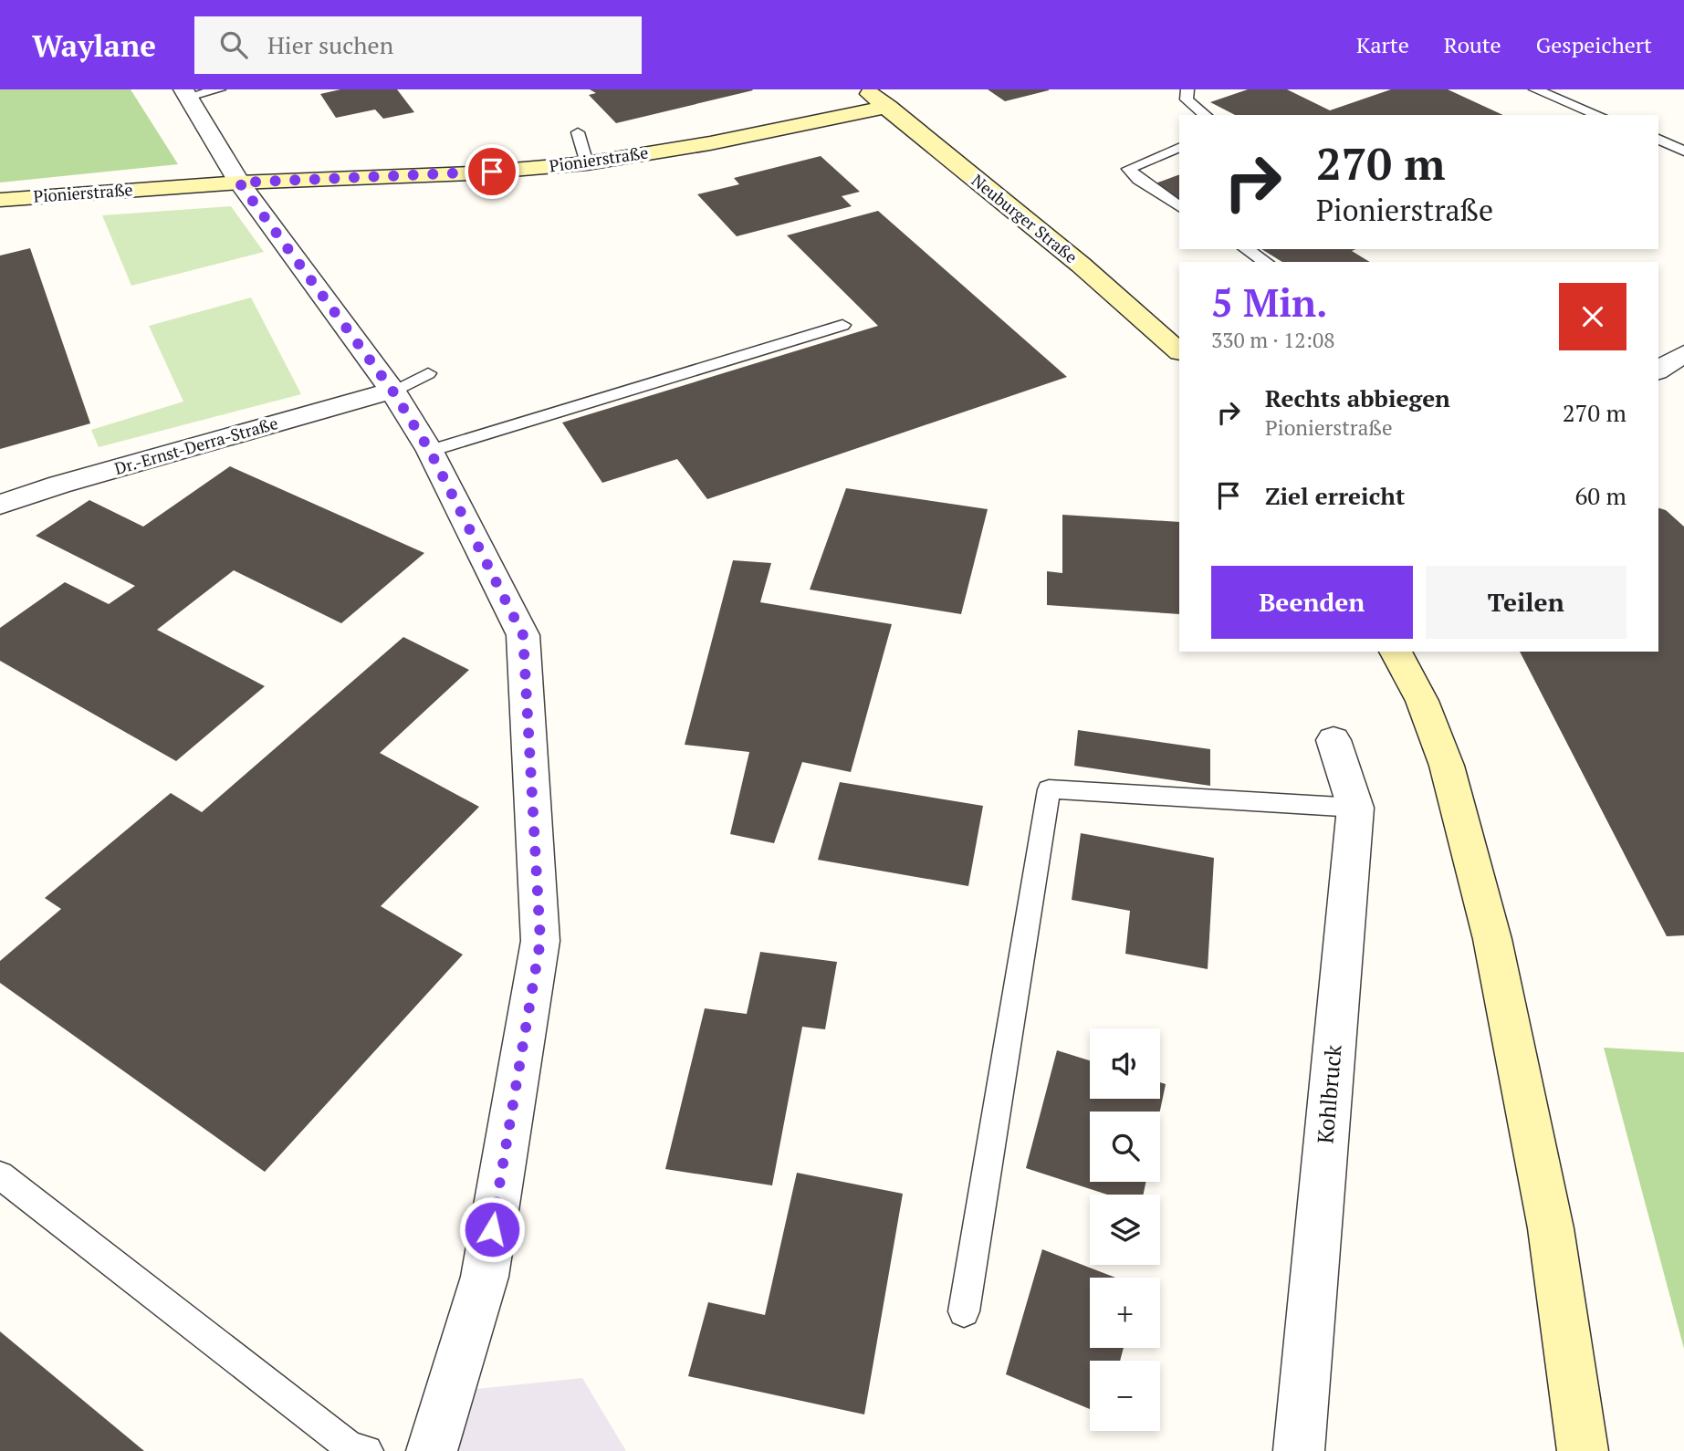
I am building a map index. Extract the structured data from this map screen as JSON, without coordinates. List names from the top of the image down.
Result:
{
  "streets": {
    "main road": ["Pionierstraße", "Neuburger Straße"],
    "street": ["Dr.-Ernst-Derra-Straße", "Kohlbruck"]
  },
  "crossings": [
    ["Pionierstraße", "Neuburger Straße"]
  ],
  "page": {
    "header": "Waylane",
    "search": "Hier suchen",
    "nav": ["Karte", "Route", "Gespeichert"],
    "turn": ["270 m", "Pionierstraße"],
    "heading": ["5 Min.", "330 m · 12:08"],
    "list": [
      {
        "name": "Rechts abbiegen",
        "note": "Pionierstraße",
        "value": "270 m"
      },
      {
        "name": "Ziel erreicht",
        "value": "60 m"
      }
    ],
    "buttons": ["Beenden", "Teilen"],
    "map_buttons": ["+", "−"]
  }
}
